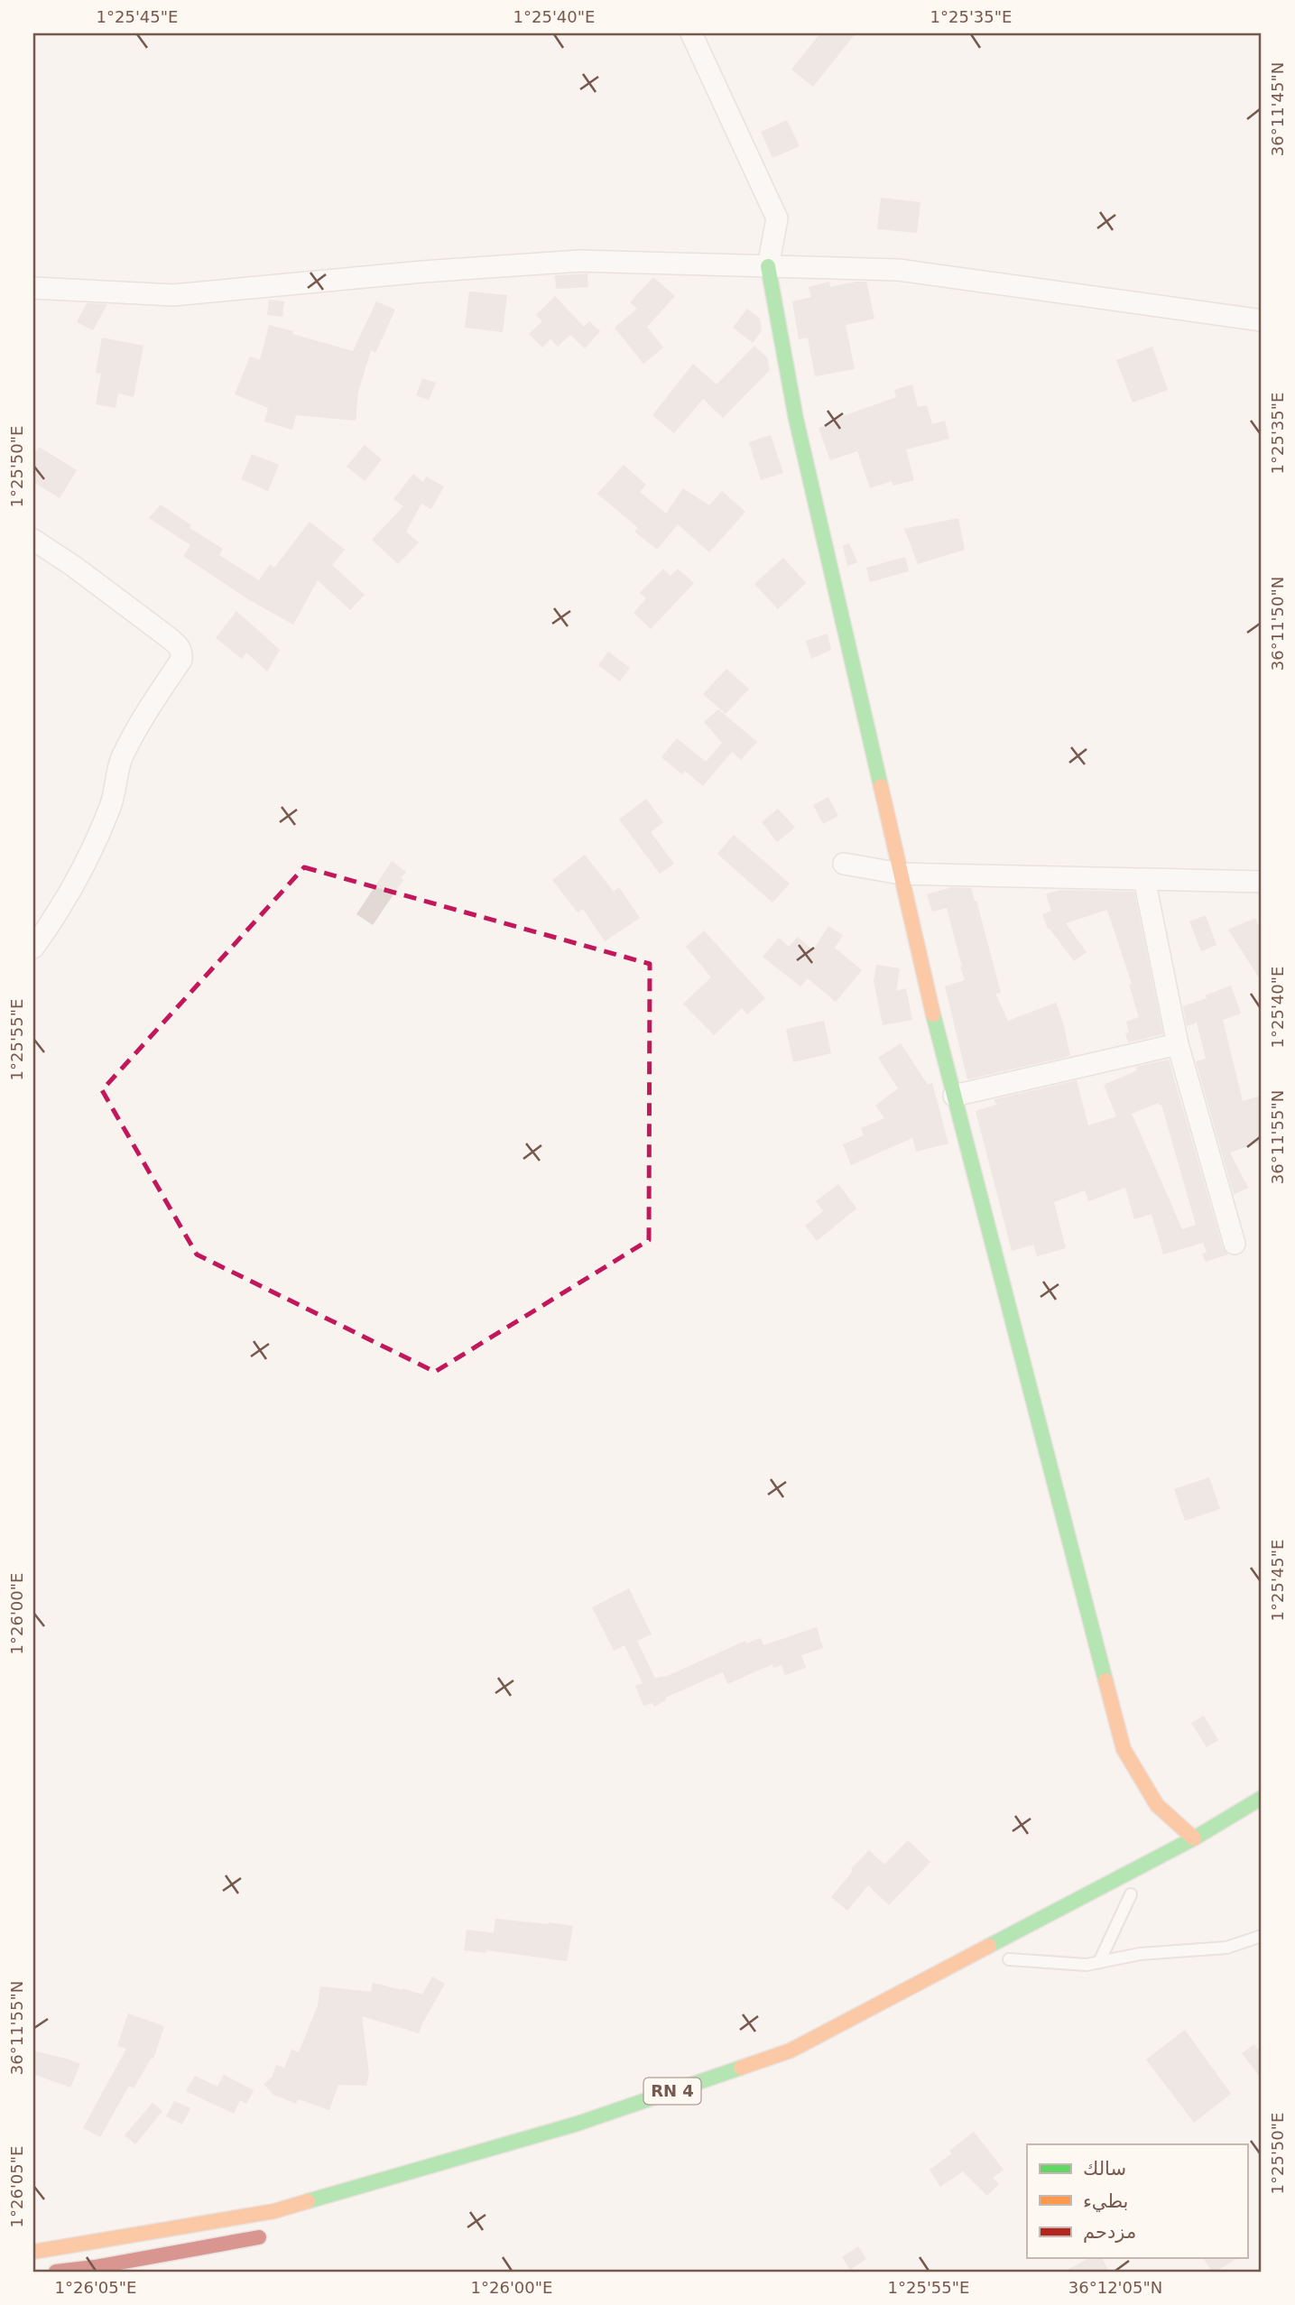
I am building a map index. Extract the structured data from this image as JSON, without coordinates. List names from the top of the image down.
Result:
{
  "streets": {
    "main road": ["RN 4"]
  },
  "legend": ["سالك", "بطيء", "مزدحم"],
  "coordinates": [
    "1°25'45\"E",
    "1°25'40\"E",
    "1°25'35\"E",
    "36°11'45\"N",
    "1°25'50\"E",
    "36°11'50\"N",
    "1°25'55\"E",
    "36°11'55\"N",
    "1°26'00\"E",
    "1°26'05\"E",
    "36°12'05\"N"
  ]
}
